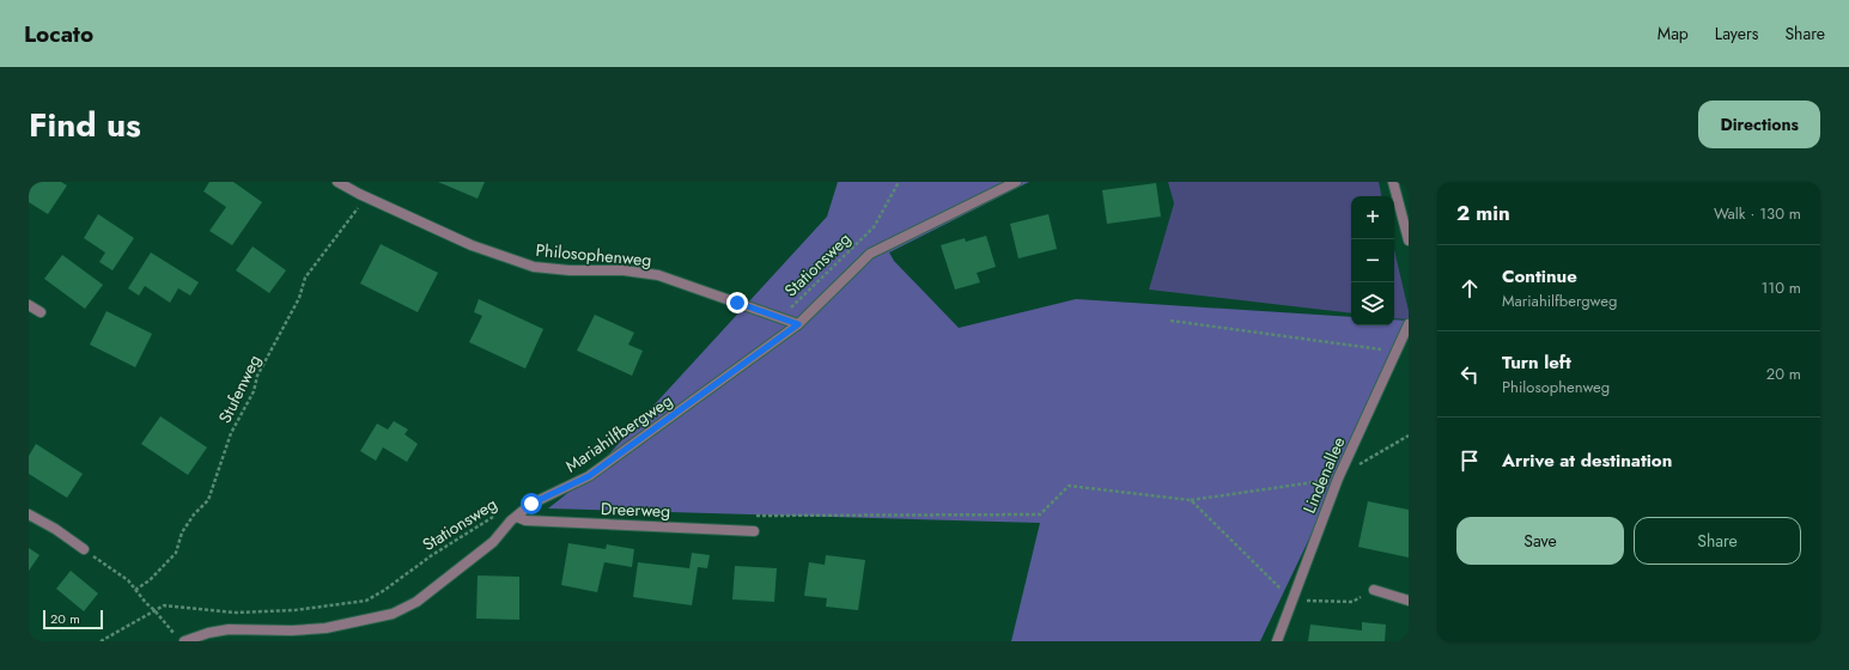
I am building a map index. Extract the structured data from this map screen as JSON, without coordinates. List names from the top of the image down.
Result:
{
  "streets": {
    "street": [
      "Philosophenweg",
      "Mariahilfbergweg",
      "Lindenallee",
      "Dreerweg"
    ],
    "path": ["Stationsweg", "Stufenweg"]
  },
  "crossings": [
    ["Philosophenweg", "Stationsweg"],
    ["Philosophenweg", "Stufenweg"],
    ["Philosophenweg", "Mariahilfbergweg"],
    ["Mariahilfbergweg", "Dreerweg"]
  ],
  "scale_bar": "20 m",
  "page": {
    "header": "Locato",
    "nav": ["Map", "Layers", "Share"],
    "title": "Find us",
    "buttons": [
      "Directions",
      ["Save", "Share"]
    ],
    "heading": ["2 min", "Walk · 130 m"],
    "map_buttons": ["+", "−"],
    "list": [
      ["Continue", "Mariahilfbergweg", "110 m"],
      ["Turn left", "Philosophenweg", "20 m"],
      "Arrive at destination"
    ],
    "scale": "20 m"
  }
}
